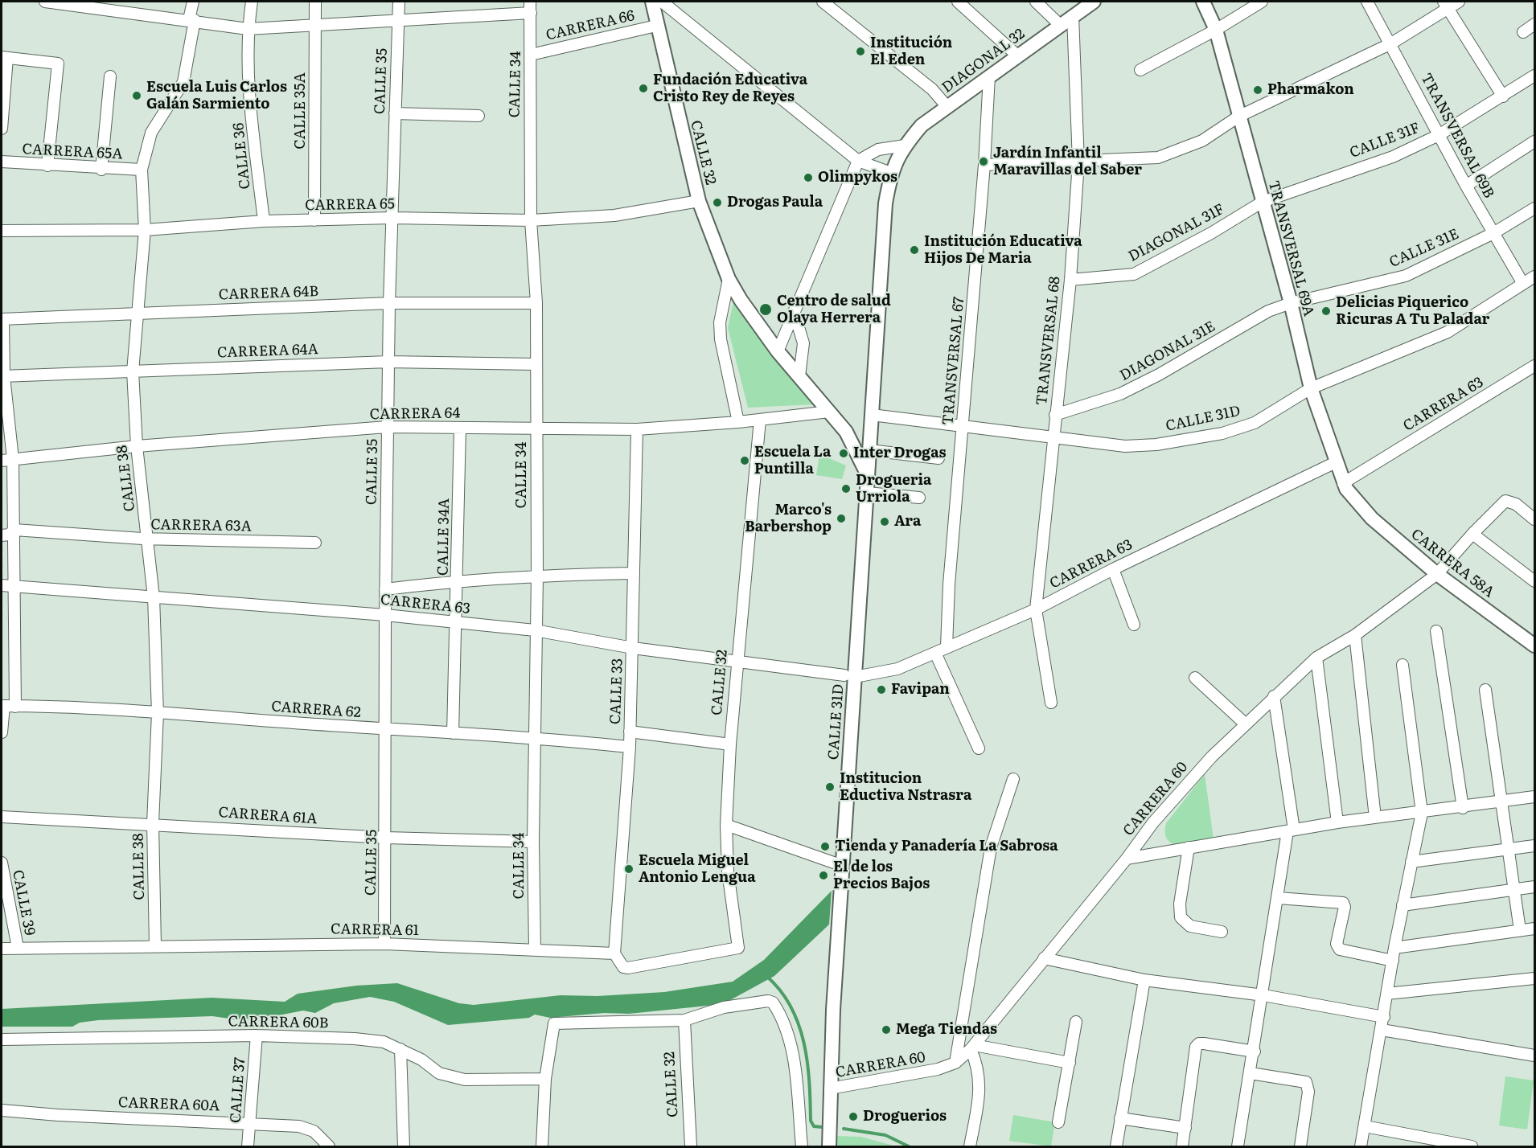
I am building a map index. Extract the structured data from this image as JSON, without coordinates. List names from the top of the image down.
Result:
{
  "streets": {
    "street": [
      "CARRERA 66",
      "DIAGONAL 32",
      "CALLE 35",
      "CALLE 34",
      "CALLE 35A",
      "TRANSVERSAL 69B",
      "CALLE 31F",
      "CARRERA 65A",
      "CALLE 32",
      "CALLE 36",
      "CARRERA 65",
      "DIAGONAL 31F",
      "TRANSVERSAL 69A",
      "CALLE 31E",
      "CARRERA 64B",
      "TRANSVERSAL 68",
      "CARRERA 64A",
      "DIAGONAL 31E",
      "TRANSVERSAL 67",
      "CARRERA 63",
      "CARRERA 64",
      "CALLE 31D",
      "CALLE 38",
      "CARRERA 63A",
      "CALLE 34A",
      "CARRERA 58A",
      "CALLE 33",
      "CARRERA 62",
      "CARRERA 60",
      "CARRERA 61A",
      "CALLE 39",
      "CARRERA 61",
      "CARRERA 60B",
      "CALLE 37",
      "CARRERA 60A"
    ]
  },
  "crossings": [
    ["CARRERA 66", "CALLE 35"],
    ["CARRERA 66", "CALLE 34"],
    ["CARRERA 66", "CALLE 35A"],
    ["CARRERA 66", "CALLE 32"],
    ["CARRERA 66", "CALLE 36"],
    ["CARRERA 66", "CALLE 38"],
    ["DIAGONAL 32", "TRANSVERSAL 68"],
    ["DIAGONAL 32", "TRANSVERSAL 67"],
    ["DIAGONAL 32", "CALLE 31D"],
    ["CALLE 35", "CARRERA 65"],
    ["CALLE 35", "CARRERA 64B"],
    ["CALLE 35", "CARRERA 64A"],
    ["CALLE 35", "CARRERA 63"],
    ["CALLE 35", "CARRERA 64"],
    ["CALLE 35", "CARRERA 62"],
    ["CALLE 35", "CARRERA 61A"],
    ["CALLE 35", "CARRERA 61"],
    ["CALLE 34", "CARRERA 65"],
    ["CALLE 34", "CARRERA 64B"],
    ["CALLE 34", "CARRERA 64A"],
    ["CALLE 34", "CARRERA 63"],
    ["CALLE 34", "CARRERA 64"],
    ["CALLE 34", "CARRERA 62"],
    ["CALLE 34", "CARRERA 61A"],
    ["CALLE 34", "CARRERA 61"],
    ["CALLE 35A", "CARRERA 65"],
    ["TRANSVERSAL 69B", "CALLE 31F"],
    ["TRANSVERSAL 69B", "CALLE 31E"],
    ["TRANSVERSAL 69B", "CALLE 31D"],
    ["CALLE 31F", "DIAGONAL 31F"],
    ["CALLE 31F", "TRANSVERSAL 69A"],
    ["CARRERA 65A", "CALLE 38"],
    ["CALLE 32", "CARRERA 65"],
    ["CALLE 32", "CARRERA 63"],
    ["CALLE 32", "CARRERA 64"],
    ["CALLE 32", "CALLE 31D"],
    ["CALLE 32", "CALLE 33"],
    ["CALLE 32", "CARRERA 61"],
    ["CALLE 36", "CARRERA 65"],
    ["CARRERA 65", "CALLE 38"],
    ["DIAGONAL 31F", "TRANSVERSAL 69A"],
    ["DIAGONAL 31F", "TRANSVERSAL 68"],
    ["TRANSVERSAL 69A", "CALLE 31E"],
    ["TRANSVERSAL 69A", "DIAGONAL 31E"],
    ["TRANSVERSAL 69A", "CARRERA 63"],
    ["TRANSVERSAL 69A", "CALLE 31D"],
    ["TRANSVERSAL 69A", "CARRERA 58A"],
    ["CALLE 31E", "DIAGONAL 31E"],
    ["CARRERA 64B", "CALLE 38"],
    ["TRANSVERSAL 68", "DIAGONAL 31E"],
    ["TRANSVERSAL 68", "CARRERA 63"],
    ["TRANSVERSAL 68", "CALLE 31D"],
    ["CARRERA 64A", "CALLE 38"],
    ["TRANSVERSAL 67", "CARRERA 63"],
    ["TRANSVERSAL 67", "CALLE 31D"],
    ["CARRERA 63", "CALLE 31D"],
    ["CARRERA 63", "CALLE 38"],
    ["CARRERA 63", "CALLE 34A"],
    ["CARRERA 63", "CALLE 33"],
    ["CARRERA 64", "CALLE 38"],
    ["CARRERA 64", "CALLE 34A"],
    ["CARRERA 64", "CALLE 33"],
    ["CALLE 31D", "CARRERA 60"],
    ["CALLE 38", "CARRERA 63A"],
    ["CALLE 38", "CARRERA 62"],
    ["CALLE 38", "CARRERA 61A"],
    ["CALLE 38", "CARRERA 61"],
    ["CALLE 34A", "CARRERA 62"],
    ["CARRERA 58A", "CARRERA 60"],
    ["CALLE 33", "CARRERA 62"],
    ["CALLE 33", "CARRERA 61"],
    ["CALLE 39", "CARRERA 61"],
    ["CARRERA 60B", "CALLE 37"],
    ["CALLE 37", "CARRERA 60A"]
  ],
  "places": [
    "Institución El Eden",
    "Fundación Educativa Cristo Rey de Reyes",
    "Pharmakon",
    "Escuela Luis Carlos Galán Sarmiento",
    "Jardín Infantil Maravillas del Saber",
    "Olimpykos",
    "Drogas Paula",
    "Institución Educativa Hijos De Maria",
    "Centro de salud Olaya Herrera",
    "Delicias Piquerico Ricuras A Tu Paladar",
    "Inter Drogas",
    "Escuela La Puntilla",
    "Drogueria Urriola",
    "Marco's Barbershop",
    "Ara",
    "Favipan",
    "Institucion Eductiva Nstrasra",
    "Tienda y Panadería La Sabrosa",
    "Escuela Miguel Antonio Lengua",
    "El de los Precios Bajos",
    "Mega Tiendas",
    "Droguerios"
  ]
}
